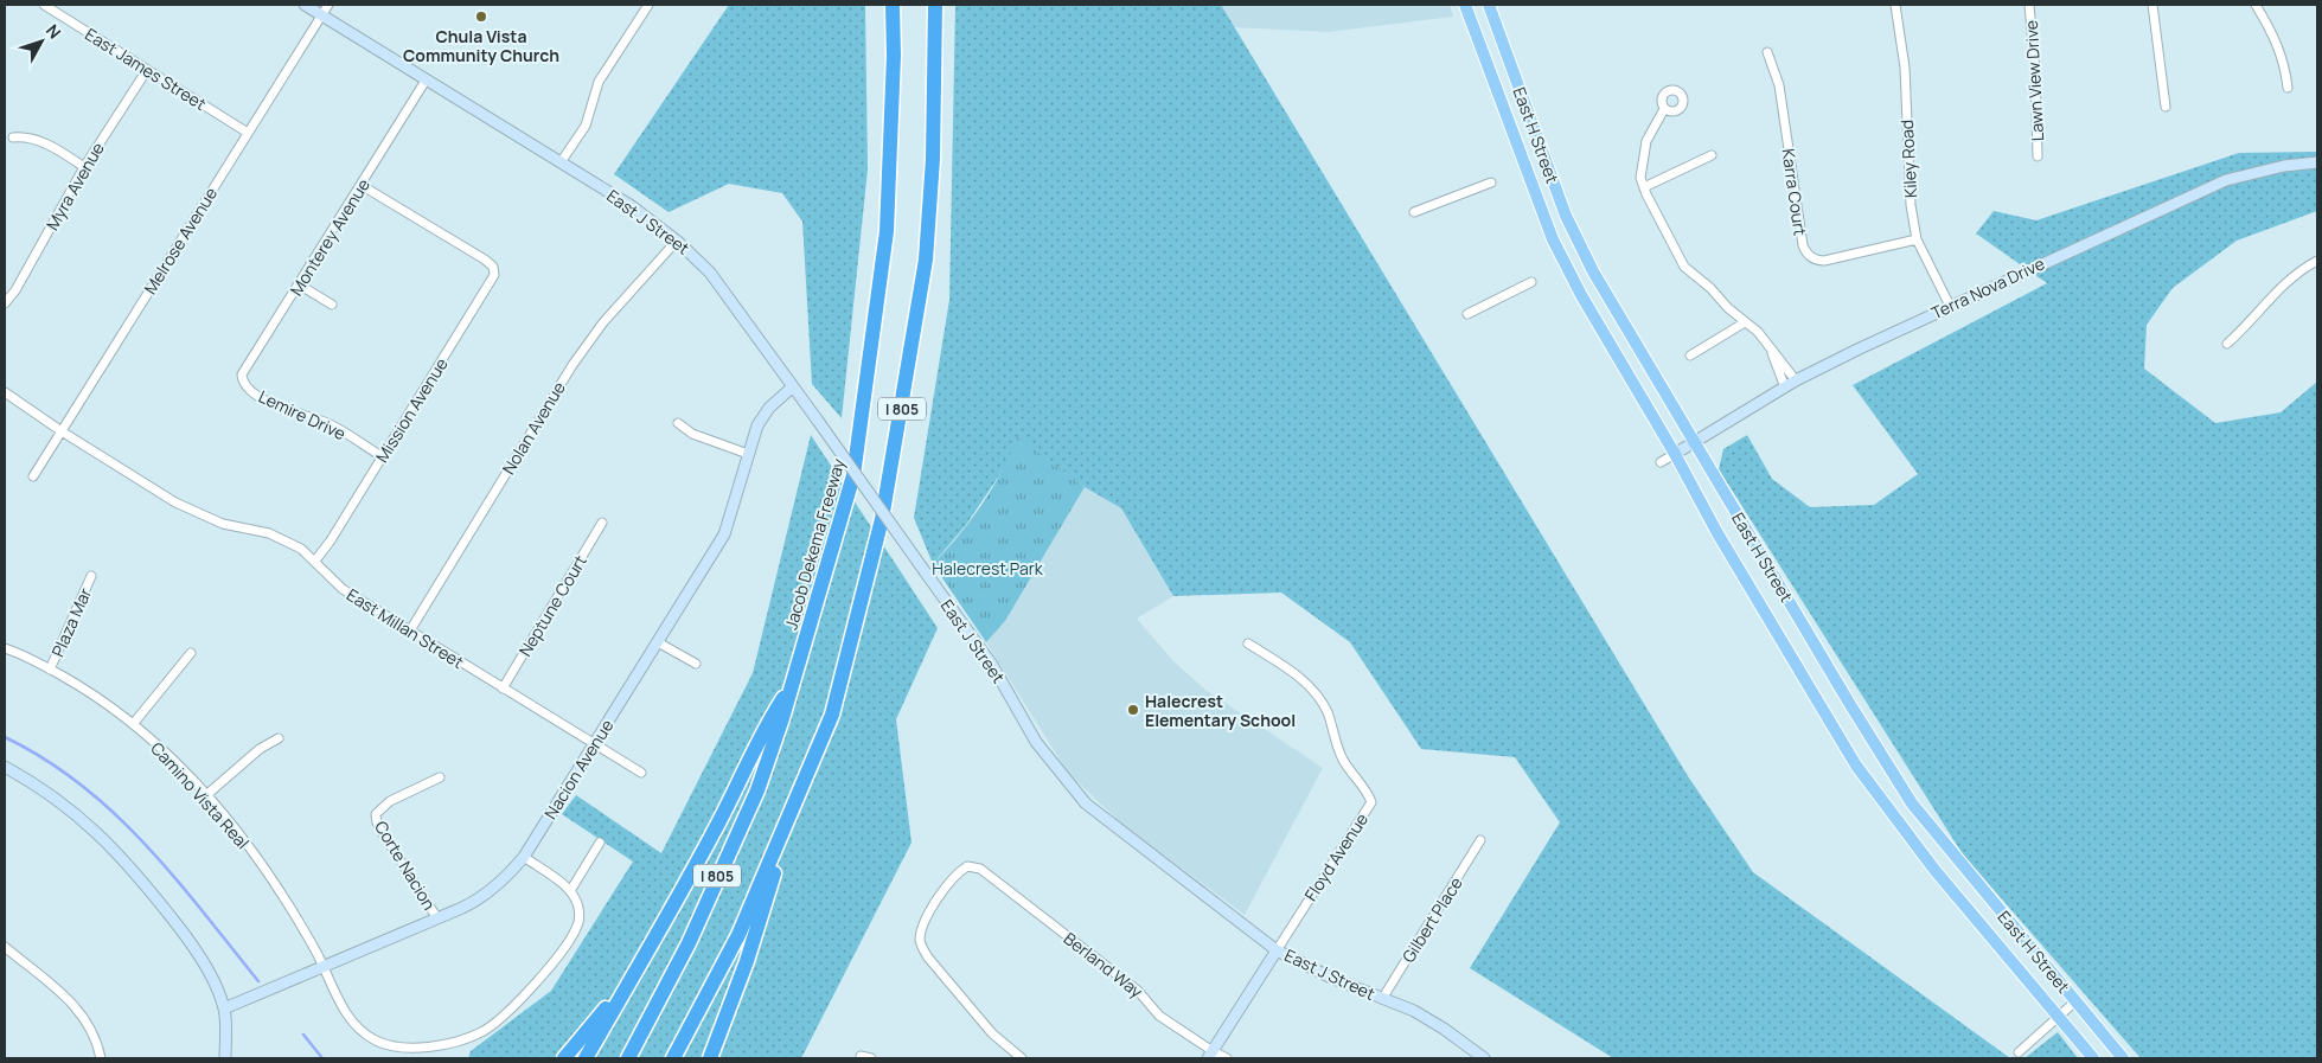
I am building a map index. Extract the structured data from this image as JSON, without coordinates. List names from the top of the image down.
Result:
{
  "streets": {
    "highway": ["I 805", "Jacob Dekema Freeway"],
    "main road": ["East H Street"],
    "street": [
      "East James Street",
      "Lawn View Drive",
      "Kiley Road",
      "Myra Avenue",
      "Karra Court",
      "East J Street",
      "Monterey Avenue",
      "Melrose Avenue",
      "Terra Nova Drive",
      "Mission Avenue",
      "Lemire Drive",
      "Nolan Avenue",
      "Neptune Court",
      "Plaza Mar",
      "East Millan Street",
      "Nacion Avenue",
      "Camino Vista Real",
      "Floyd Avenue",
      "Corte Nacion",
      "Gilbert Place",
      "Berland Way"
    ]
  },
  "crossings": [
    ["East James Street", "Myra Avenue"],
    ["East James Street", "Melrose Avenue"],
    ["East H Street", "Terra Nova Drive"],
    ["Kiley Road", "Karra Court"],
    ["Kiley Road", "Terra Nova Drive"],
    ["East J Street", "Monterey Avenue"],
    ["East J Street", "Melrose Avenue"],
    ["East J Street", "Nolan Avenue"],
    ["East J Street", "Nacion Avenue"],
    ["East J Street", "Floyd Avenue"],
    ["East J Street", "Gilbert Place"],
    ["Monterey Avenue", "Mission Avenue"],
    ["Monterey Avenue", "Lemire Drive"],
    ["Melrose Avenue", "East Millan Street"],
    ["Mission Avenue", "Lemire Drive"],
    ["Mission Avenue", "East Millan Street"],
    ["Nolan Avenue", "East Millan Street"],
    ["Neptune Court", "East Millan Street"],
    ["Plaza Mar", "Camino Vista Real"],
    ["East Millan Street", "Nacion Avenue"],
    ["Nacion Avenue", "Camino Vista Real"],
    ["Nacion Avenue", "Corte Nacion"],
    ["Floyd Avenue", "Berland Way"]
  ],
  "parks": ["Halecrest Park"],
  "places": ["Chula Vista Community Church", "Halecrest Elementary School"],
  "north": "top right"
}
